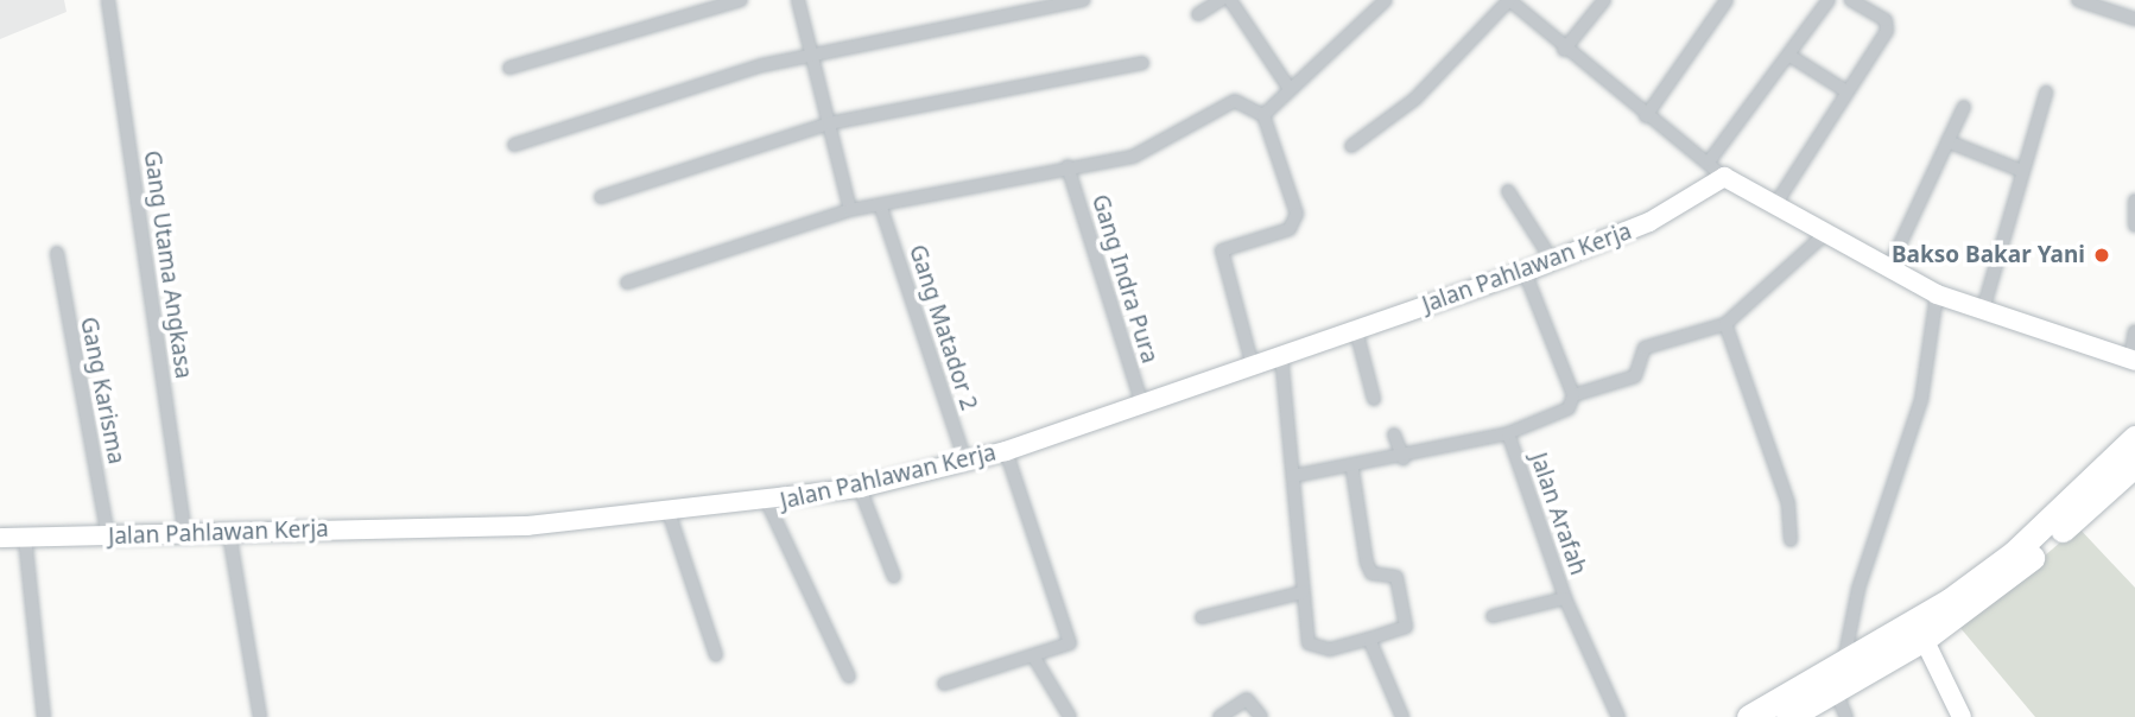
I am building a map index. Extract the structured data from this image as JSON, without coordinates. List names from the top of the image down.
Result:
{
  "streets": {
    "street": [
      "Gang Utama Angkasa",
      "Jalan Pahlawan Kerja",
      "Gang Indra Pura",
      "Gang Matador 2",
      "Gang Karisma",
      "Jalan Arafah"
    ]
  },
  "crossings": [
    ["Gang Utama Angkasa", "Jalan Pahlawan Kerja"],
    ["Jalan Pahlawan Kerja", "Gang Indra Pura"],
    ["Jalan Pahlawan Kerja", "Gang Matador 2"],
    ["Jalan Pahlawan Kerja", "Gang Karisma"]
  ],
  "places": ["Bakso Bakar Yani"]
}
